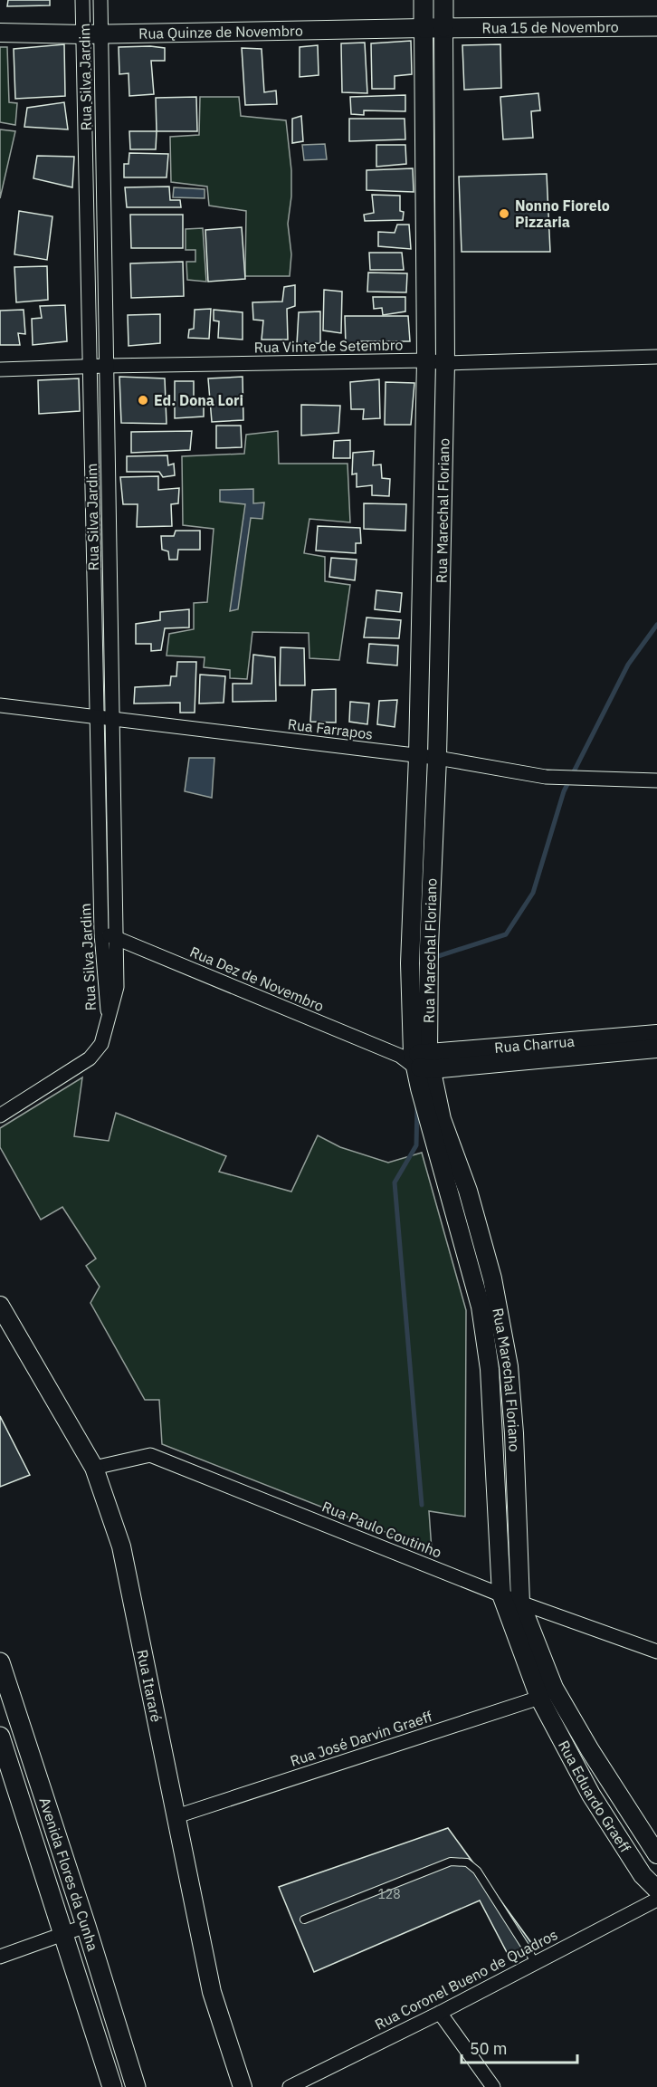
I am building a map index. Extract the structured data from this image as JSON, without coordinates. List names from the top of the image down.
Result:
{
  "streets": {
    "main road": [
      "Rua 15 de Novembro",
      "Rua Quinze de Novembro",
      "Rua Marechal Floriano",
      "Avenida Flores da Cunha"
    ],
    "street": [
      "Rua Silva Jardim",
      "Rua Vinte de Setembro",
      "Rua Farrapos",
      "Rua Dez de Novembro",
      "Rua Charrua",
      "Rua Paulo Coutinho",
      "Rua Itararé",
      "Rua José Darvin Graeff",
      "Rua Eduardo Graeff",
      "Rua Coronel Bueno de Quadros"
    ]
  },
  "crossings": [
    ["Rua 15 de Novembro", "Rua Quinze de Novembro"],
    ["Rua 15 de Novembro", "Rua Marechal Floriano"],
    ["Rua Quinze de Novembro", "Rua Silva Jardim"],
    ["Rua Quinze de Novembro", "Rua Marechal Floriano"],
    ["Rua Silva Jardim", "Rua Vinte de Setembro"],
    ["Rua Silva Jardim", "Rua Farrapos"],
    ["Rua Silva Jardim", "Rua Dez de Novembro"],
    ["Rua Vinte de Setembro", "Rua Marechal Floriano"],
    ["Rua Marechal Floriano", "Rua Farrapos"],
    ["Rua Marechal Floriano", "Rua Dez de Novembro"],
    ["Rua Marechal Floriano", "Rua Charrua"],
    ["Rua Marechal Floriano", "Rua Paulo Coutinho"],
    ["Rua Marechal Floriano", "Rua José Darvin Graeff"],
    ["Rua Marechal Floriano", "Rua Eduardo Graeff"],
    ["Rua Dez de Novembro", "Rua Charrua"],
    ["Rua Paulo Coutinho", "Rua Itararé"],
    ["Rua Itararé", "Rua José Darvin Graeff"],
    ["Rua José Darvin Graeff", "Rua Eduardo Graeff"]
  ],
  "places": ["Nonno Fiorelo Pizzaria", "Ed. Dona Lori"],
  "house_numbers": ["128"],
  "scale_bar": "50 m"
}
